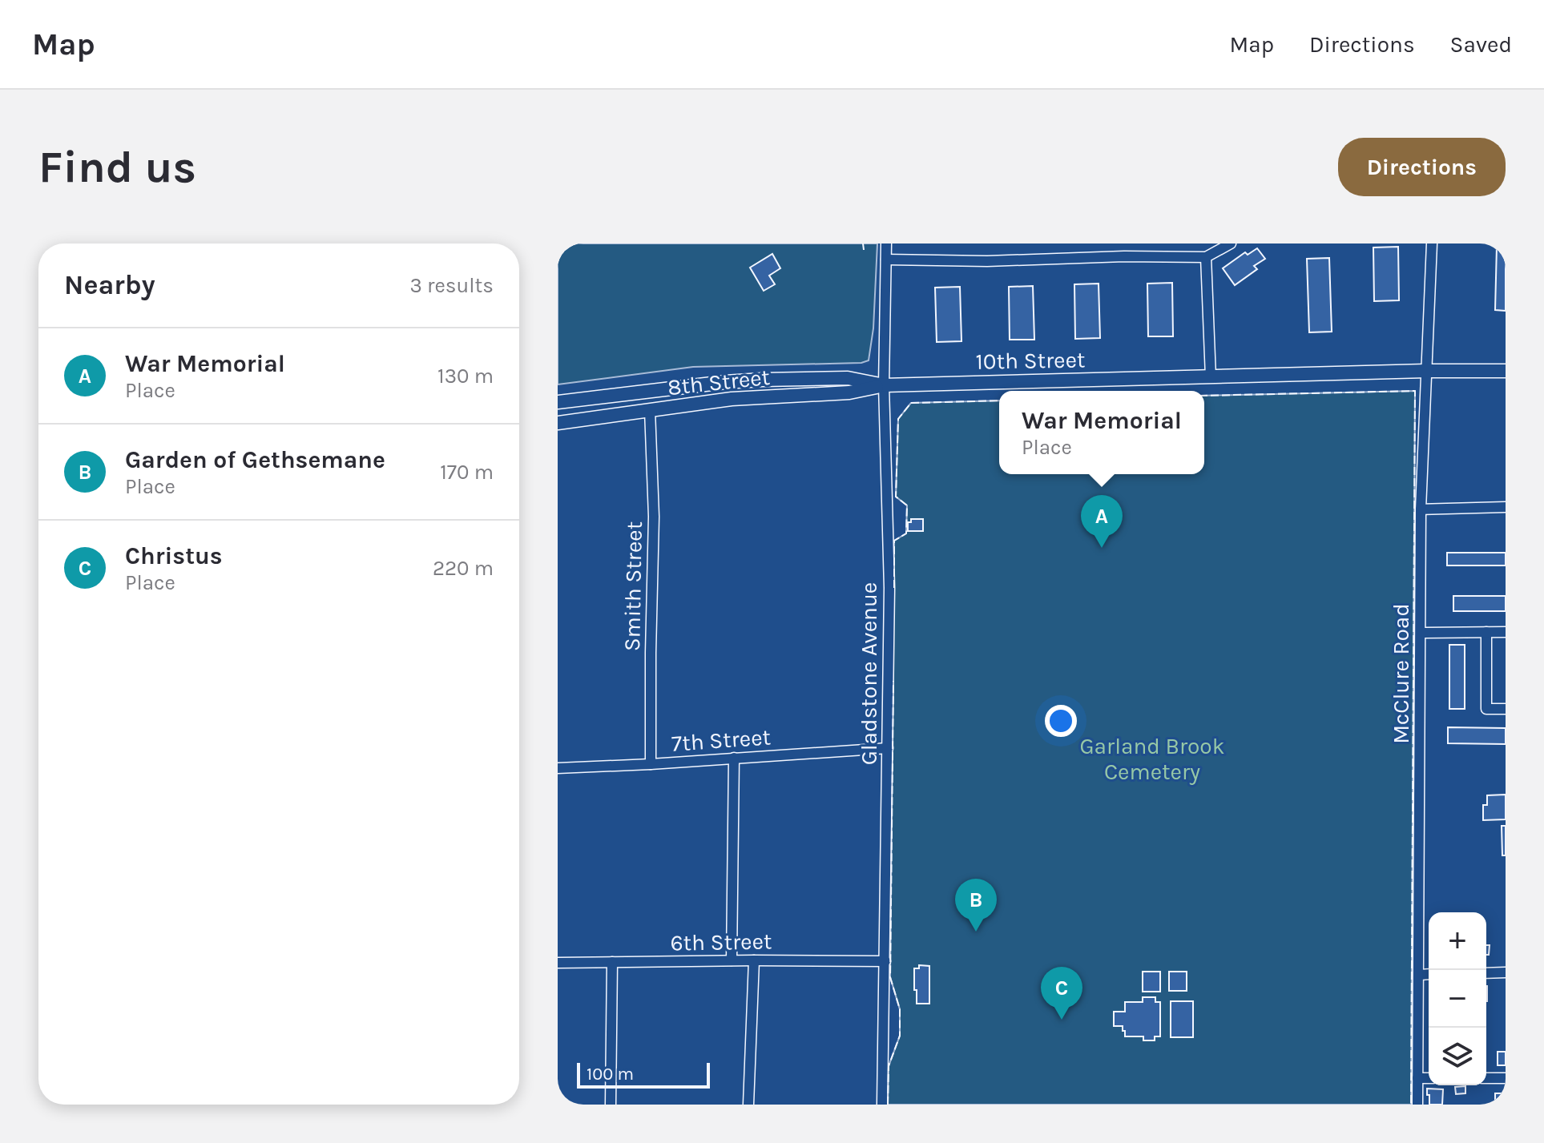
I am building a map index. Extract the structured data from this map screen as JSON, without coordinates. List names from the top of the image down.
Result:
{
  "streets": {
    "main road": ["10th Street", "8th Street"],
    "street": [
      "Smith Street",
      "Gladstone Avenue",
      "McClure Road",
      "7th Street",
      "6th Street"
    ]
  },
  "crossings": [
    ["10th Street", "8th Street"],
    ["10th Street", "Gladstone Avenue"],
    ["10th Street", "McClure Road"],
    ["8th Street", "Smith Street"],
    ["8th Street", "Gladstone Avenue"],
    ["Smith Street", "7th Street"],
    ["Gladstone Avenue", "7th Street"],
    ["Gladstone Avenue", "6th Street"]
  ],
  "parks": ["Garland Brook Cemetery"],
  "scale_bar": "100 m",
  "page": {
    "header": "Map",
    "nav": ["Map", "Directions", "Saved"],
    "buttons": "Directions",
    "title": "Find us",
    "heading": ["Nearby", "3 results"],
    "list": [
      {
        "mark": "A",
        "name": "War Memorial",
        "note": "Place",
        "value": "130 m"
      },
      {
        "mark": "B",
        "name": "Garden of Gethsemane",
        "note": "Place",
        "value": "170 m"
      },
      {
        "mark": "C",
        "name": "Christus",
        "note": "Place",
        "value": "220 m"
      }
    ],
    "popup": ["War Memorial", "Place"],
    "pins": ["A", "B", "C"],
    "map_buttons": ["+", "−"],
    "scale": "100 m"
  }
}
